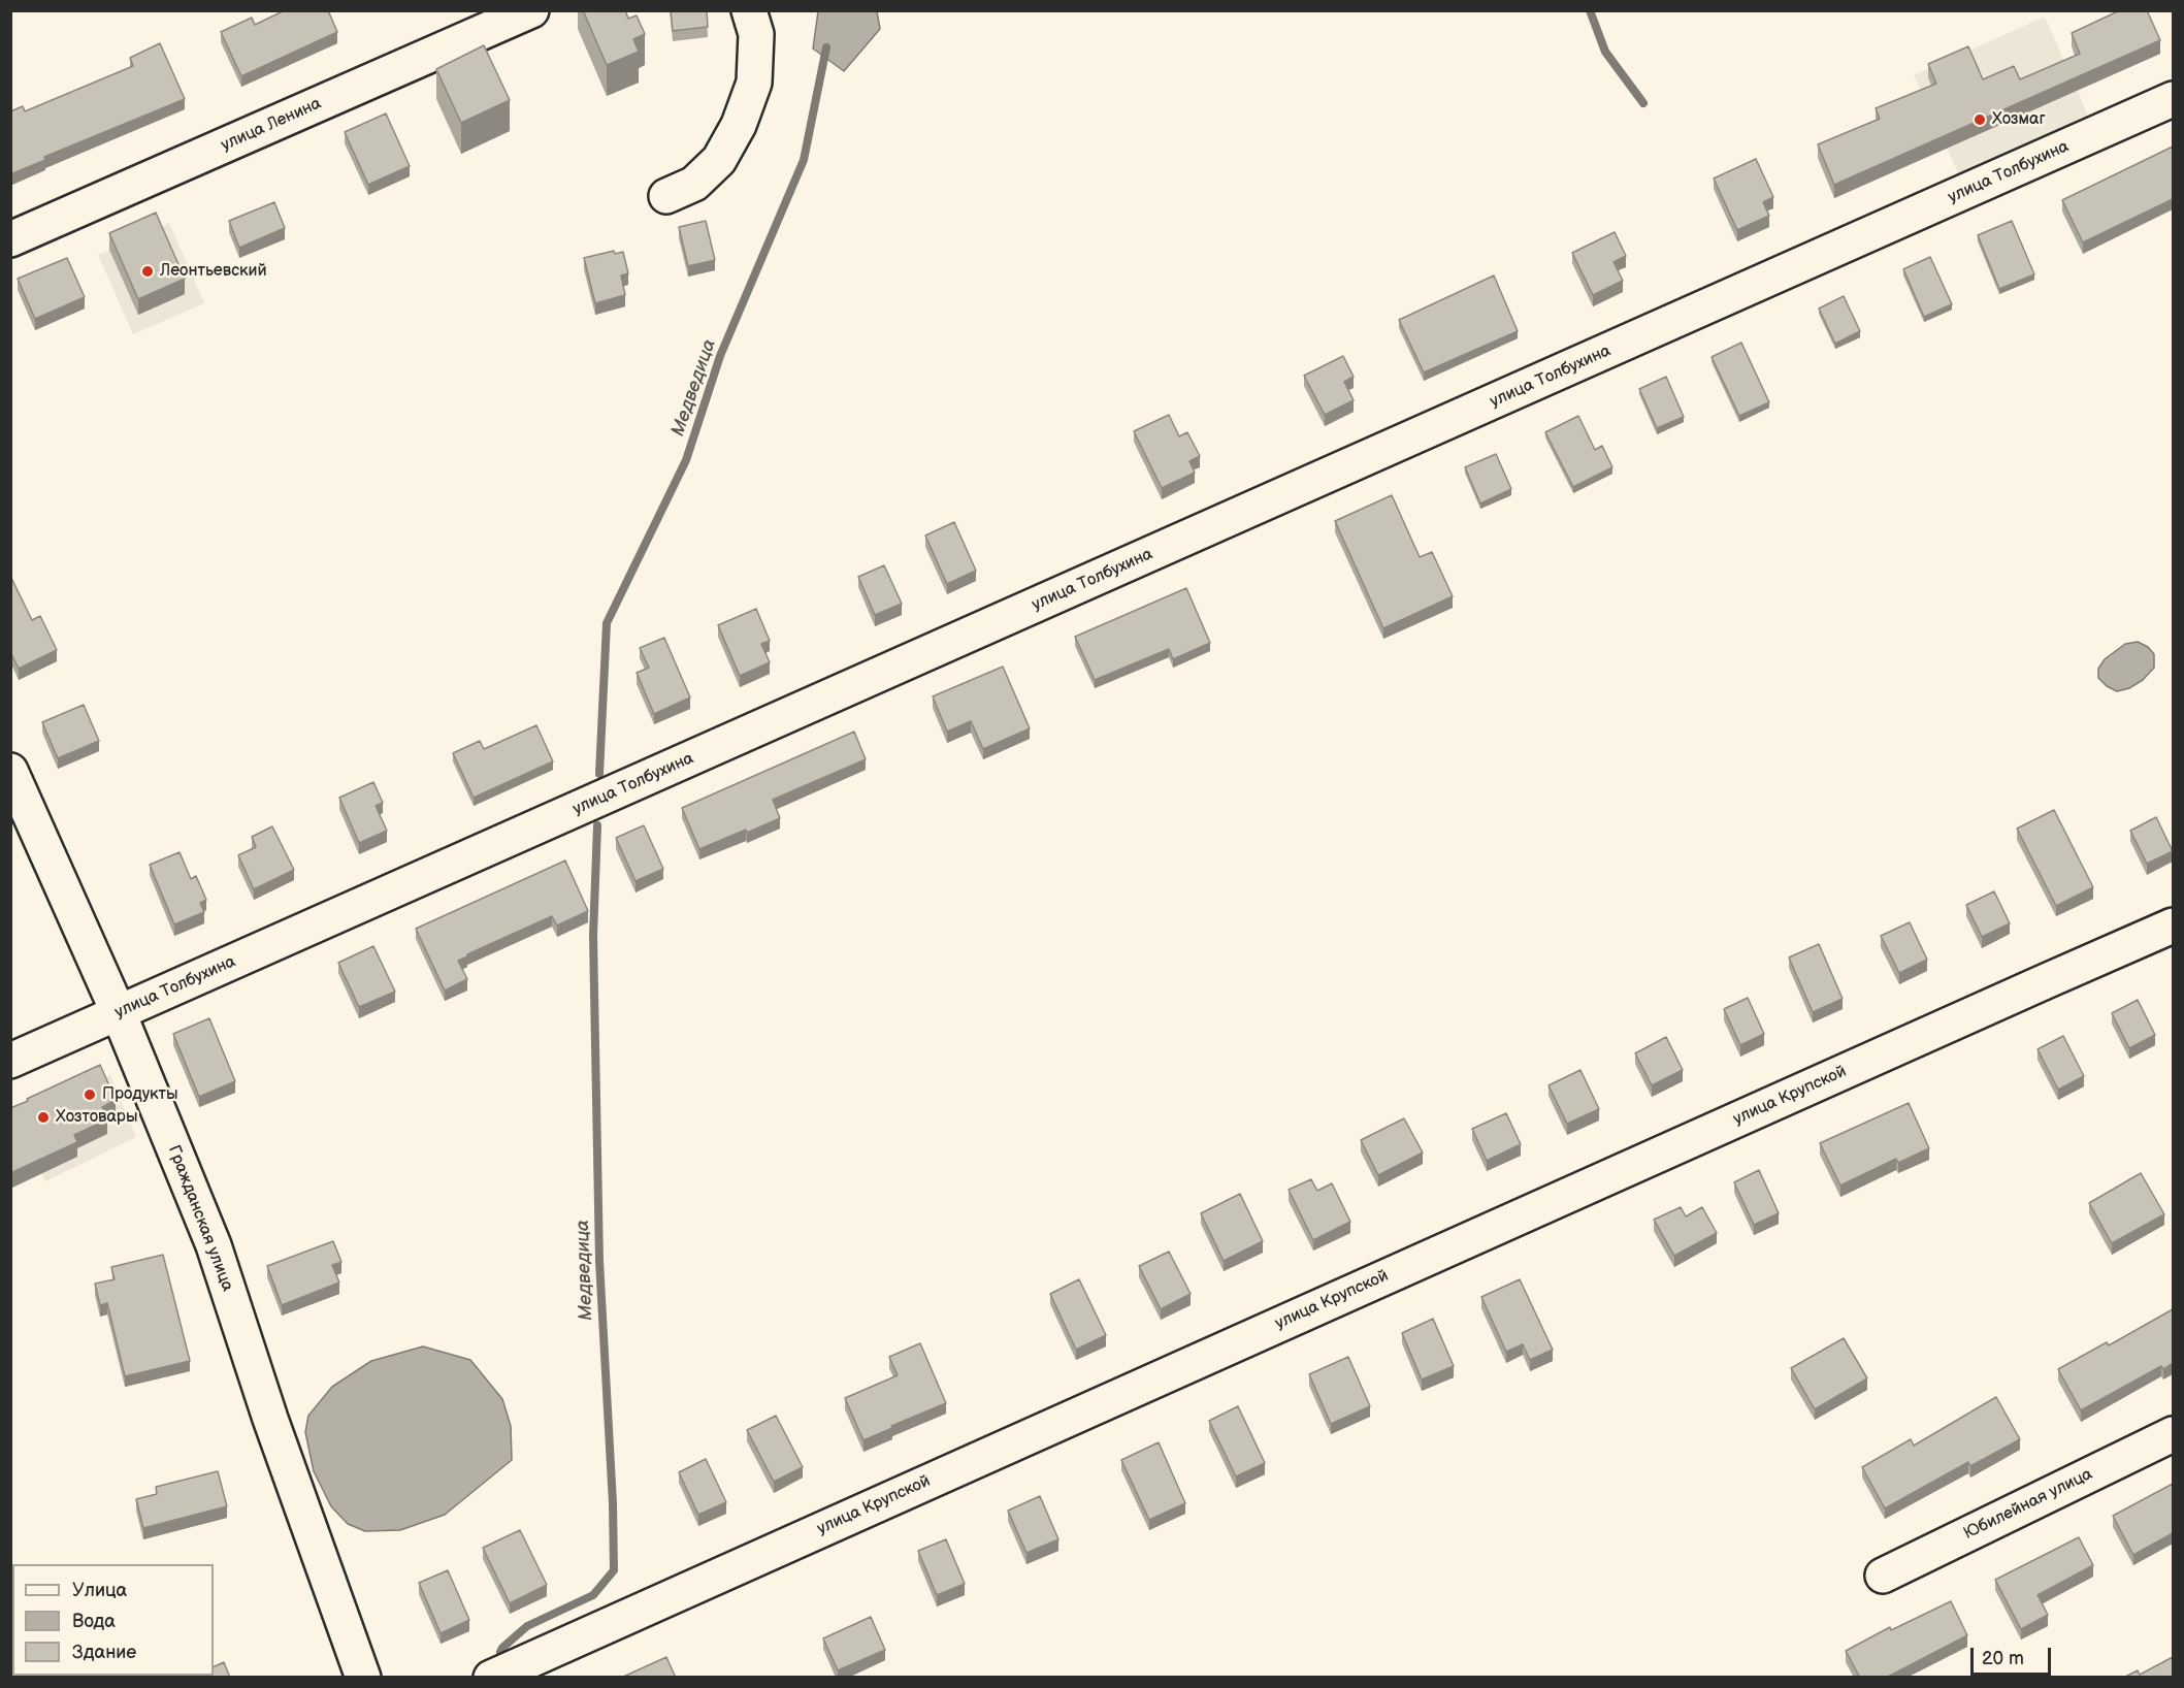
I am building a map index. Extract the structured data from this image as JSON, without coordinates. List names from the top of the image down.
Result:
{
  "streets": {
    "street": [
      "улица Ленина",
      "улица Толбухина",
      "улица Крупской",
      "Гражданская улица",
      "Юбилейная улица"
    ]
  },
  "crossings": [
    ["улица Толбухина", "Гражданская улица"]
  ],
  "water": ["Медведица"],
  "places": [
    "Хозмаг",
    "Леонтьевский",
    "Продукты",
    "Хозтовары"
  ],
  "legend": ["Улица", "Вода", "Здание"],
  "scale_bar": "20 m"
}
